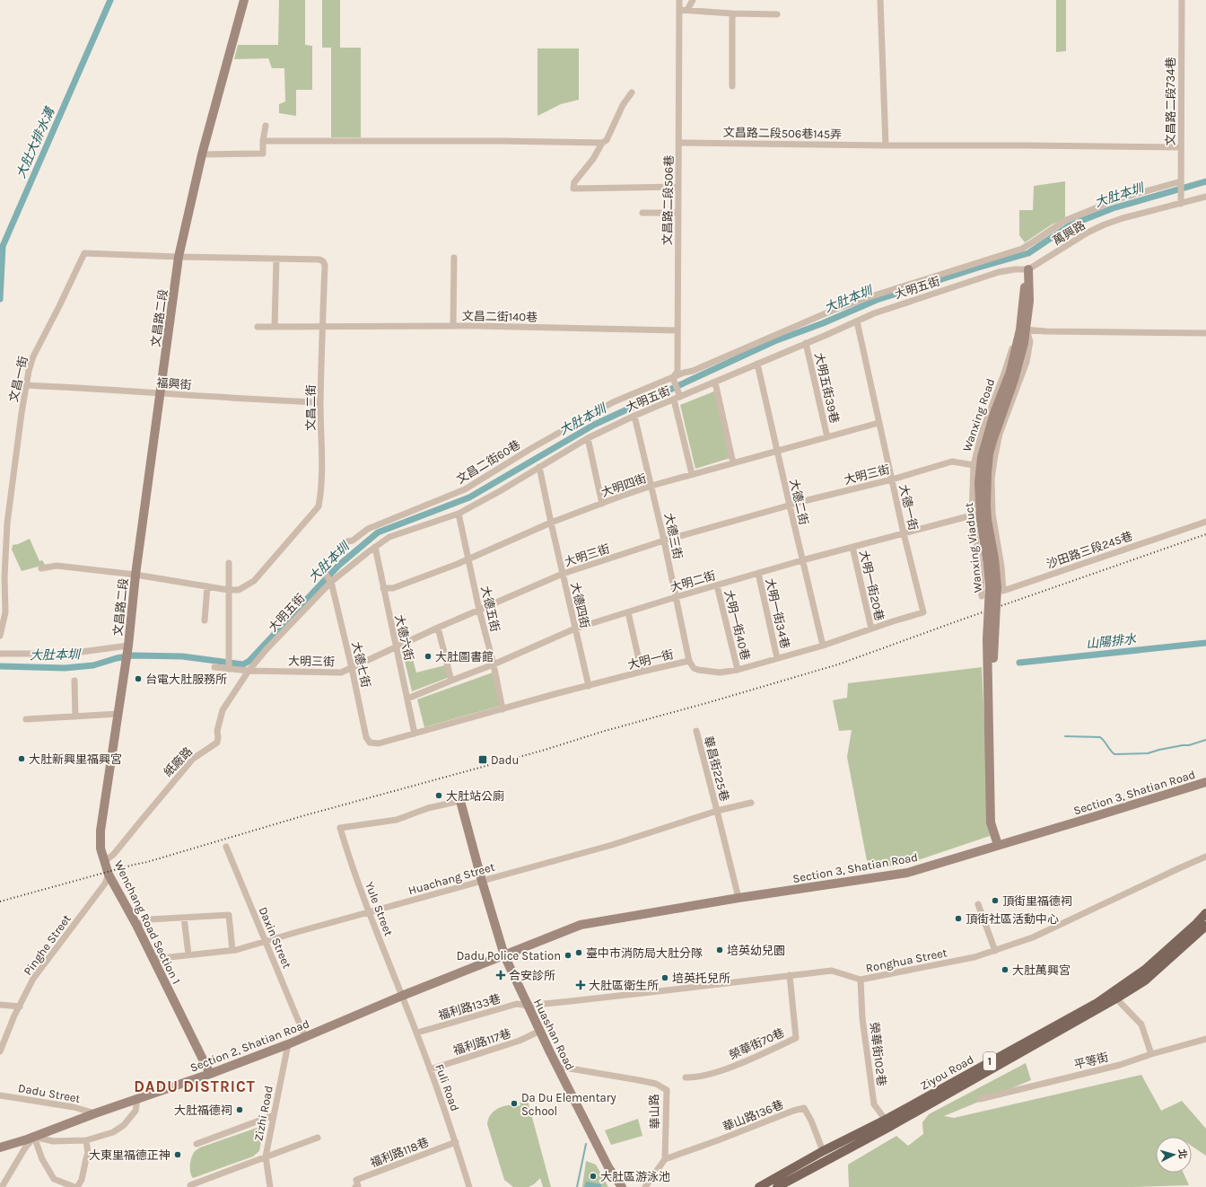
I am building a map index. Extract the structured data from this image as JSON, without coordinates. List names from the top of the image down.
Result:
{
  "streets": {
    "main road": ["1", "Ziyou Road"],
    "street": [
      "文昌路二段734巷",
      "文昌路二段506巷145弄",
      "文昌路二段506巷",
      "萬興路",
      "大明五街",
      "文昌二街140巷",
      "文昌路二段",
      "文昌一街",
      "福興街",
      "大明五街39巷",
      "文昌二街",
      "Wanxing Road",
      "文昌二街60巷",
      "大明三街",
      "大明四街",
      "大德二街",
      "大德一街",
      "大德三街",
      "Wanxing Viaduct",
      "沙田路三段245巷",
      "大明二街",
      "大明一街20巷",
      "大德四街",
      "大德五街",
      "大明一街34巷",
      "大明一街40巷",
      "大德六街",
      "大明一街",
      "大德七街",
      "紙廠路",
      "華昌街225巷",
      "Section 3, Shatian Road",
      "Huachang Street",
      "Yule Street",
      "Wenchang Road Section 1",
      "Daxin Street",
      "Pinghe Street",
      "Ronghua Street",
      "福利路133巷",
      "Huashan Road",
      "福利路117巷",
      "榮華街70巷",
      "Section 2, Shatian Road",
      "榮華街102巷",
      "平等街",
      "Fuli Road",
      "Dadu Street",
      "華山路",
      "Zizhi Road",
      "華山路136巷",
      "福利路118巷"
    ]
  },
  "crossings": [
    ["文昌路二段734巷", "文昌路二段506巷145弄"],
    ["文昌路二段734巷", "萬興路"],
    ["文昌路二段734巷", "文昌二街60巷"],
    ["文昌路二段506巷145弄", "文昌路二段506巷"],
    ["文昌路二段506巷", "文昌二街140巷"],
    ["文昌路二段506巷", "文昌二街60巷"],
    ["萬興路", "大明五街"],
    ["萬興路", "Wanxing Road"],
    ["大明五街", "大明五街39巷"],
    ["大明五街", "Wanxing Road"],
    ["大明五街", "文昌二街60巷"],
    ["大明五街", "大明三街"],
    ["大明五街", "大德二街"],
    ["大明五街", "大德一街"],
    ["大明五街", "大德三街"],
    ["大明五街", "大德四街"],
    ["大明五街", "大德五街"],
    ["大明五街", "大德六街"],
    ["大明五街", "大德七街"],
    ["大明五街", "紙廠路"],
    ["文昌二街140巷", "文昌二街"],
    ["文昌路二段", "文昌一街"],
    ["文昌路二段", "福興街"],
    ["文昌路二段", "文昌二街"],
    ["文昌路二段", "Wenchang Road Section 1"],
    ["文昌一街", "福興街"],
    ["文昌一街", "文昌二街"],
    ["福興街", "文昌二街"],
    ["大明五街39巷", "大明四街"],
    ["Wanxing Road", "大明三街"],
    ["Wanxing Road", "Wanxing Viaduct"],
    ["Wanxing Road", "沙田路三段245巷"],
    ["Wanxing Road", "大明二街"],
    ["文昌二街60巷", "大德七街"],
    ["大明三街", "大德二街"],
    ["大明三街", "大德一街"],
    ["大明三街", "大德三街"],
    ["大明三街", "大德四街"],
    ["大明三街", "大德五街"],
    ["大明三街", "大德六街"],
    ["大明三街", "大德七街"],
    ["大明三街", "紙廠路"],
    ["大明四街", "大德二街"],
    ["大明四街", "大德一街"],
    ["大明四街", "大德三街"],
    ["大明四街", "大德四街"],
    ["大明四街", "大德五街"],
    ["大明四街", "大德六街"],
    ["大德二街", "大明二街"],
    ["大德二街", "大明一街"],
    ["大德一街", "大明二街"],
    ["大德一街", "大明一街"],
    ["大德三街", "大明二街"],
    ["大德三街", "大明一街"],
    ["Wanxing Viaduct", "Section 3, Shatian Road"],
    ["大明二街", "大明一街20巷"],
    ["大明二街", "大德四街"],
    ["大明二街", "大德五街"],
    ["大明二街", "大明一街34巷"],
    ["大明二街", "大明一街40巷"],
    ["大明二街", "大德六街"],
    ["大明一街20巷", "大明一街"],
    ["大德四街", "大明一街"],
    ["大德五街", "大明一街"],
    ["大明一街34巷", "大明一街"],
    ["大明一街40巷", "大明一街"],
    ["大德六街", "大明一街"],
    ["大明一街", "大德七街"],
    ["紙廠路", "Wenchang Road Section 1"],
    ["華昌街225巷", "Section 3, Shatian Road"],
    ["華昌街225巷", "Huachang Street"],
    ["Section 3, Shatian Road", "Huashan Road"],
    ["Section 3, Shatian Road", "Section 2, Shatian Road"],
    ["Huachang Street", "Yule Street"],
    ["Huachang Street", "Wenchang Road Section 1"],
    ["Huachang Street", "Daxin Street"],
    ["Huachang Street", "Huashan Road"],
    ["Yule Street", "Huashan Road"],
    ["Yule Street", "Section 2, Shatian Road"],
    ["Yule Street", "Fuli Road"],
    ["Wenchang Road Section 1", "Pinghe Street"],
    ["Wenchang Road Section 1", "Section 2, Shatian Road"],
    ["Daxin Street", "Section 2, Shatian Road"],
    ["Ronghua Street", "福利路133巷"],
    ["Ronghua Street", "Huashan Road"],
    ["Ronghua Street", "榮華街70巷"],
    ["Ronghua Street", "榮華街102巷"],
    ["福利路133巷", "Huashan Road"],
    ["福利路133巷", "Fuli Road"],
    ["Huashan Road", "福利路117巷"],
    ["Huashan Road", "Section 2, Shatian Road"],
    ["福利路117巷", "Fuli Road"],
    ["Section 2, Shatian Road", "Fuli Road"],
    ["Section 2, Shatian Road", "Dadu Street"],
    ["Section 2, Shatian Road", "Zizhi Road"],
    ["榮華街102巷", "Ziyou Road"],
    ["Ziyou Road", "華山路136巷"],
    ["Fuli Road", "福利路118巷"],
    ["華山路", "華山路136巷"]
  ],
  "districts": ["DADU DISTRICT"],
  "water": ["大肚大排水溝", "大肚本圳", "山陽排水"],
  "places": {
    "other": [
      "大肚圖書館",
      "台電大肚服務所",
      "大肚新興里福興宮",
      "大肚站公廁",
      "頂街里福德祠",
      "頂街社區活動中心",
      "培英幼兒園",
      "臺中市消防局大肚分隊",
      "Dadu Police Station",
      "大肚萬興宮",
      "培英托兒所",
      "Da Du Elementary School",
      "大肚福德祠",
      "大東里福德正神",
      "大肚區游泳池"
    ],
    "transit": ["Dadu"],
    "health": ["合安診所", "大肚區衛生所"]
  },
  "north": "right"
}
